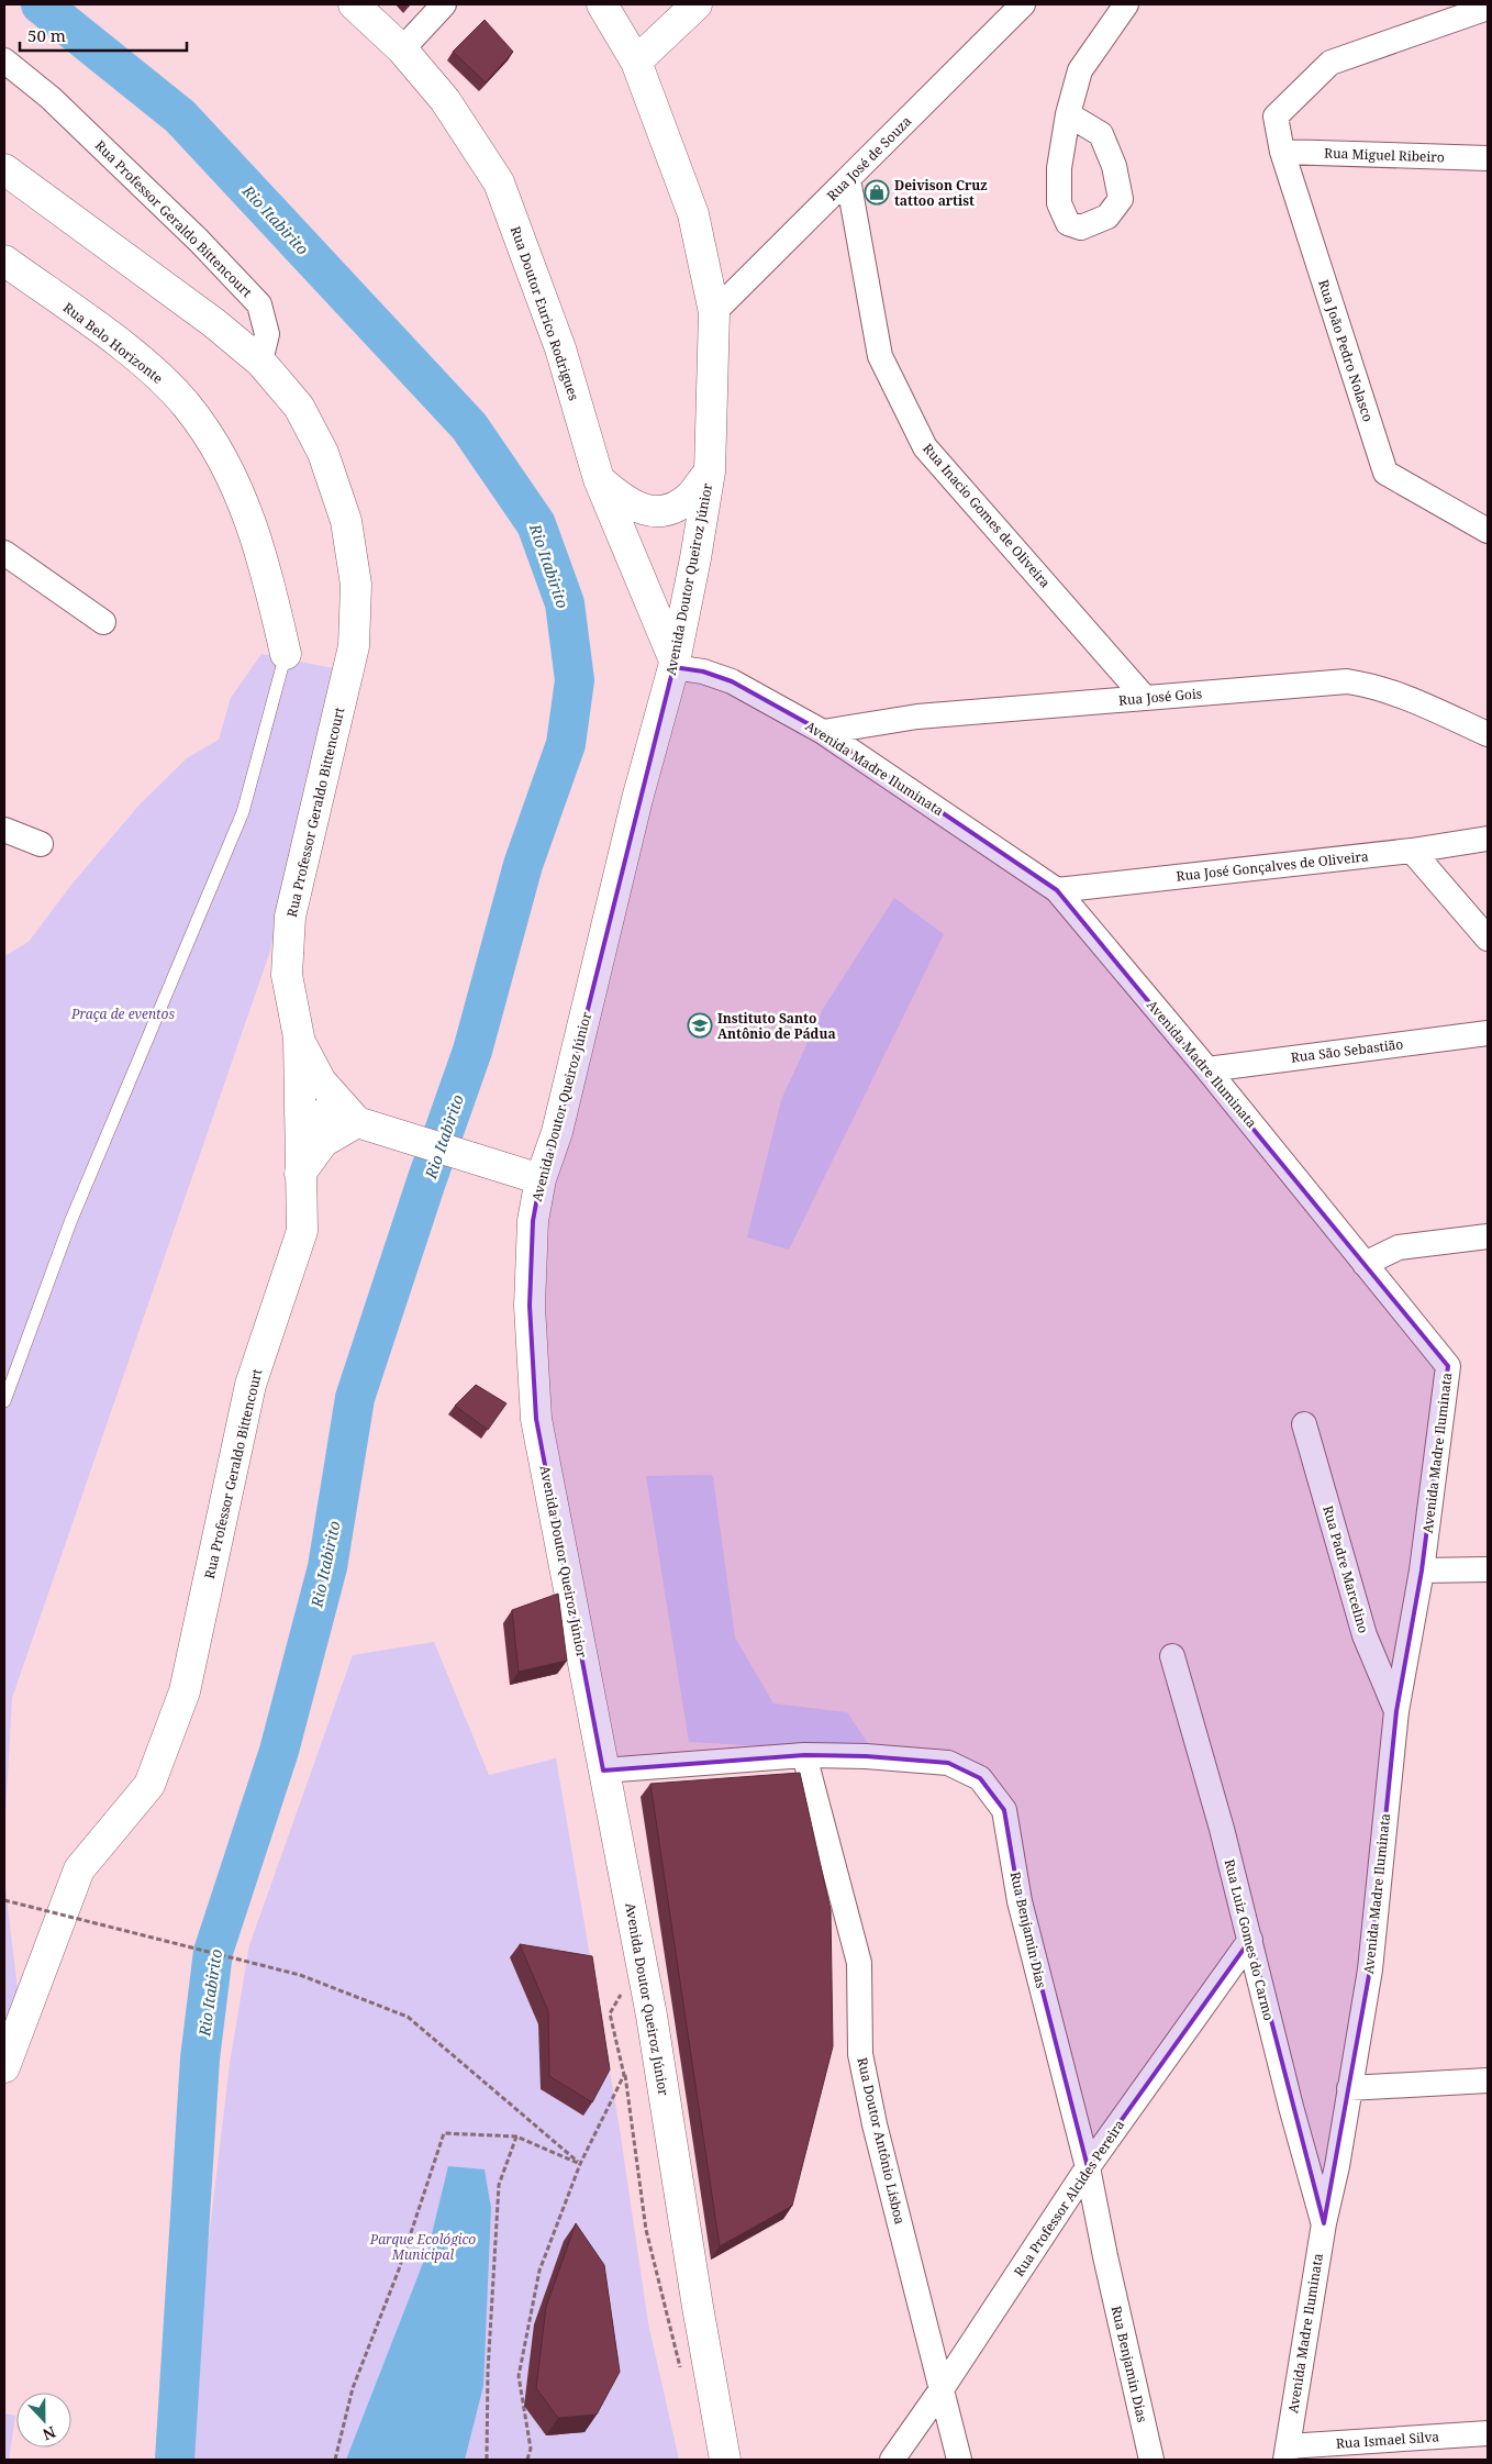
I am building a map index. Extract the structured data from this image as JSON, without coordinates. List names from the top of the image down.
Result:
{
  "streets": {
    "main road": [
      "Rua Professor Geraldo Bittencourt",
      "Rua Doutor Eurico Rodrigues",
      "Rua Belo Horizonte",
      "Avenida Doutor Queiroz Júnior"
    ],
    "street": [
      "Rua Miguel Ribeiro",
      "Rua José de Souza",
      "Rua João Pedro Nolasco",
      "Rua Inacio Gomes de Oliveira",
      "Rua José Gois",
      "Avenida Madre Iluminata",
      "Rua José Gonçalves de Oliveira",
      "Rua São Sebastião",
      "Rua Padre Marcelino",
      "Rua Benjamin Dias",
      "Rua Luiz Gomes do Carmo",
      "Rua Doutor Antônio Lisboa",
      "Rua Professor Alcides Pereira",
      "Rua Ismael Silva"
    ]
  },
  "crossings": [
    ["Rua Miguel Ribeiro", "Rua João Pedro Nolasco"],
    ["Rua José de Souza", "Rua Inacio Gomes de Oliveira"],
    ["Rua José de Souza", "Avenida Doutor Queiroz Júnior"],
    ["Rua Doutor Eurico Rodrigues", "Avenida Doutor Queiroz Júnior"],
    ["Rua Doutor Eurico Rodrigues", "Avenida Madre Iluminata"],
    ["Rua Inacio Gomes de Oliveira", "Rua José Gois"],
    ["Avenida Doutor Queiroz Júnior", "Avenida Madre Iluminata"],
    ["Avenida Doutor Queiroz Júnior", "Rua Benjamin Dias"],
    ["Rua José Gois", "Avenida Madre Iluminata"],
    ["Avenida Madre Iluminata", "Rua José Gonçalves de Oliveira"],
    ["Avenida Madre Iluminata", "Rua São Sebastião"],
    ["Avenida Madre Iluminata", "Rua Padre Marcelino"],
    ["Avenida Madre Iluminata", "Rua Luiz Gomes do Carmo"],
    ["Avenida Madre Iluminata", "Rua Ismael Silva"],
    ["Rua Benjamin Dias", "Rua Doutor Antônio Lisboa"],
    ["Rua Benjamin Dias", "Rua Professor Alcides Pereira"],
    ["Rua Luiz Gomes do Carmo", "Rua Professor Alcides Pereira"],
    ["Rua Doutor Antônio Lisboa", "Rua Professor Alcides Pereira"]
  ],
  "water": ["Rio Itabirito"],
  "parks": ["Praça de eventos", "Parque Ecológico Municipal"],
  "places": {
    "shop": ["Deivison Cruz tattoo artist"],
    "school or university": ["Instituto Santo Antônio de Pádua"]
  },
  "scale_bar": "50 m",
  "north": "bottom"
}
